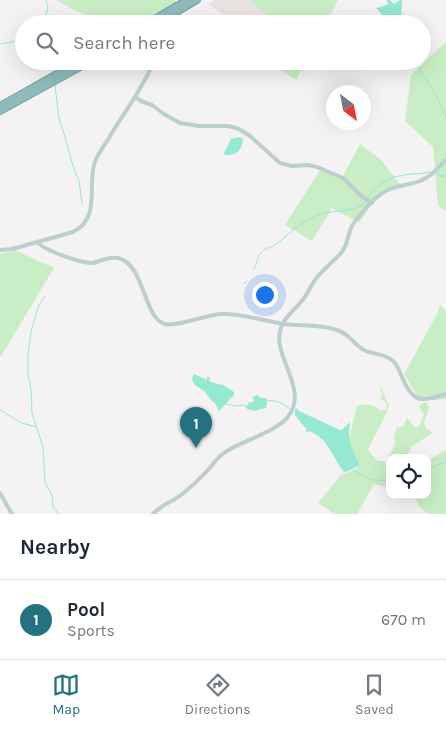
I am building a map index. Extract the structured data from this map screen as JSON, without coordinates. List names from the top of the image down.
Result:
{
  "north": "bottom right",
  "page": {
    "search": "Search here",
    "pins": "1",
    "heading": "Nearby",
    "list": [
      {
        "mark": "1",
        "name": "Pool",
        "note": "Sports",
        "value": "670 m"
      }
    ],
    "nav": ["Map", "Directions", "Saved"]
  }
}
